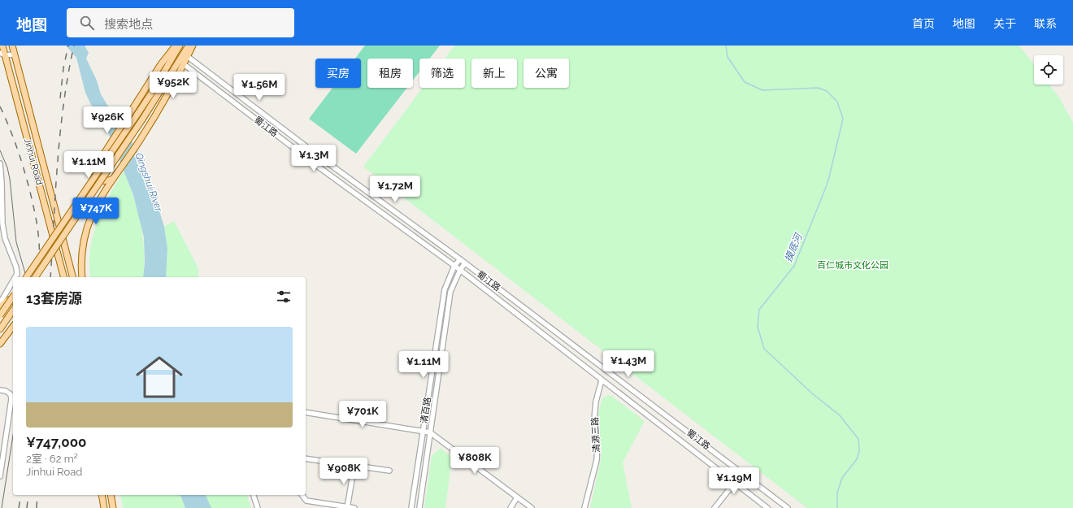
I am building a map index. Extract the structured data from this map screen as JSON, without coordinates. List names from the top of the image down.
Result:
{
  "streets": {
    "main road": ["Jinhui Road"],
    "street": ["蜀江路", "清百路", "清源三路"]
  },
  "crossings": [
    ["蜀江路", "清百路"],
    ["蜀江路", "清源三路"]
  ],
  "water": ["Qingshui River", "摸底河"],
  "parks": ["百仁城市文化公园"],
  "page": {
    "header": "地图",
    "search": "搜索地点",
    "nav": [
      "首页",
      "地图",
      "关于",
      "联系"
    ],
    "chip": [
      "买房",
      "租房",
      "筛选",
      "新上",
      "公寓"
    ],
    "price": [
      "¥952K",
      "¥1.56M",
      "¥926K",
      "¥1.3M",
      "¥1.11M",
      "¥1.72M",
      "¥747K",
      "¥1.43M",
      "¥1.11M",
      "¥701K",
      "¥808K",
      "¥908K",
      "¥1.19M"
    ],
    "heading": "13套房源",
    "list": [
      {
        "name": "¥747,000",
        "note": "2室 · 62 m² · Jinhui Road"
      }
    ]
  }
}
